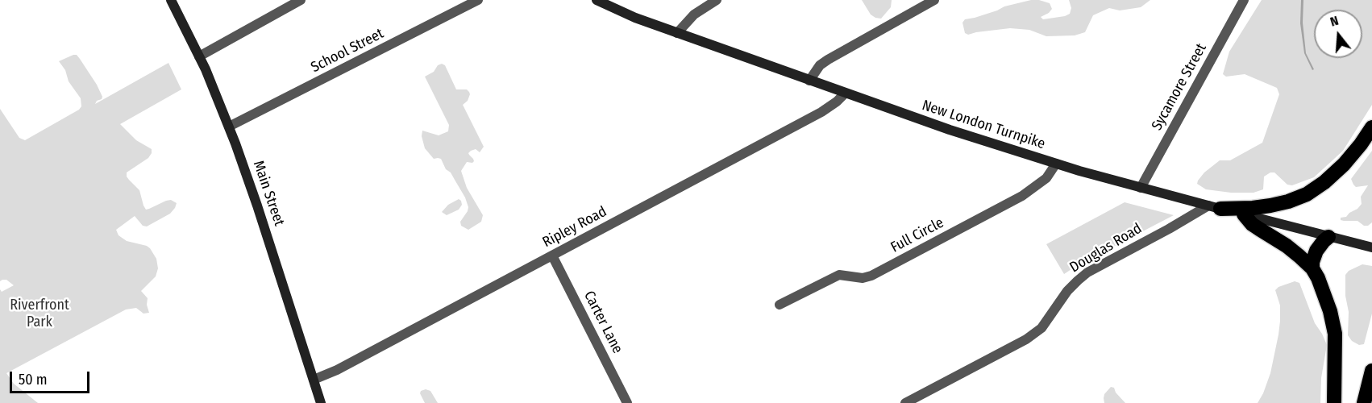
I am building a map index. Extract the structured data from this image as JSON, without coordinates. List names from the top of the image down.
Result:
{
  "streets": {
    "main road": ["New London Turnpike", "Main Street"],
    "street": [
      "School Street",
      "Sycamore Street",
      "Ripley Road",
      "Full Circle",
      "Douglas Road",
      "Carter Lane"
    ]
  },
  "crossings": [
    ["School Street", "Main Street"],
    ["Sycamore Street", "New London Turnpike"],
    ["New London Turnpike", "Ripley Road"],
    ["New London Turnpike", "Full Circle"],
    ["New London Turnpike", "Douglas Road"],
    ["Main Street", "Ripley Road"],
    ["Ripley Road", "Carter Lane"]
  ],
  "parks": ["Riverfront Park"],
  "scale_bar": "50 m",
  "north": "top"
}
